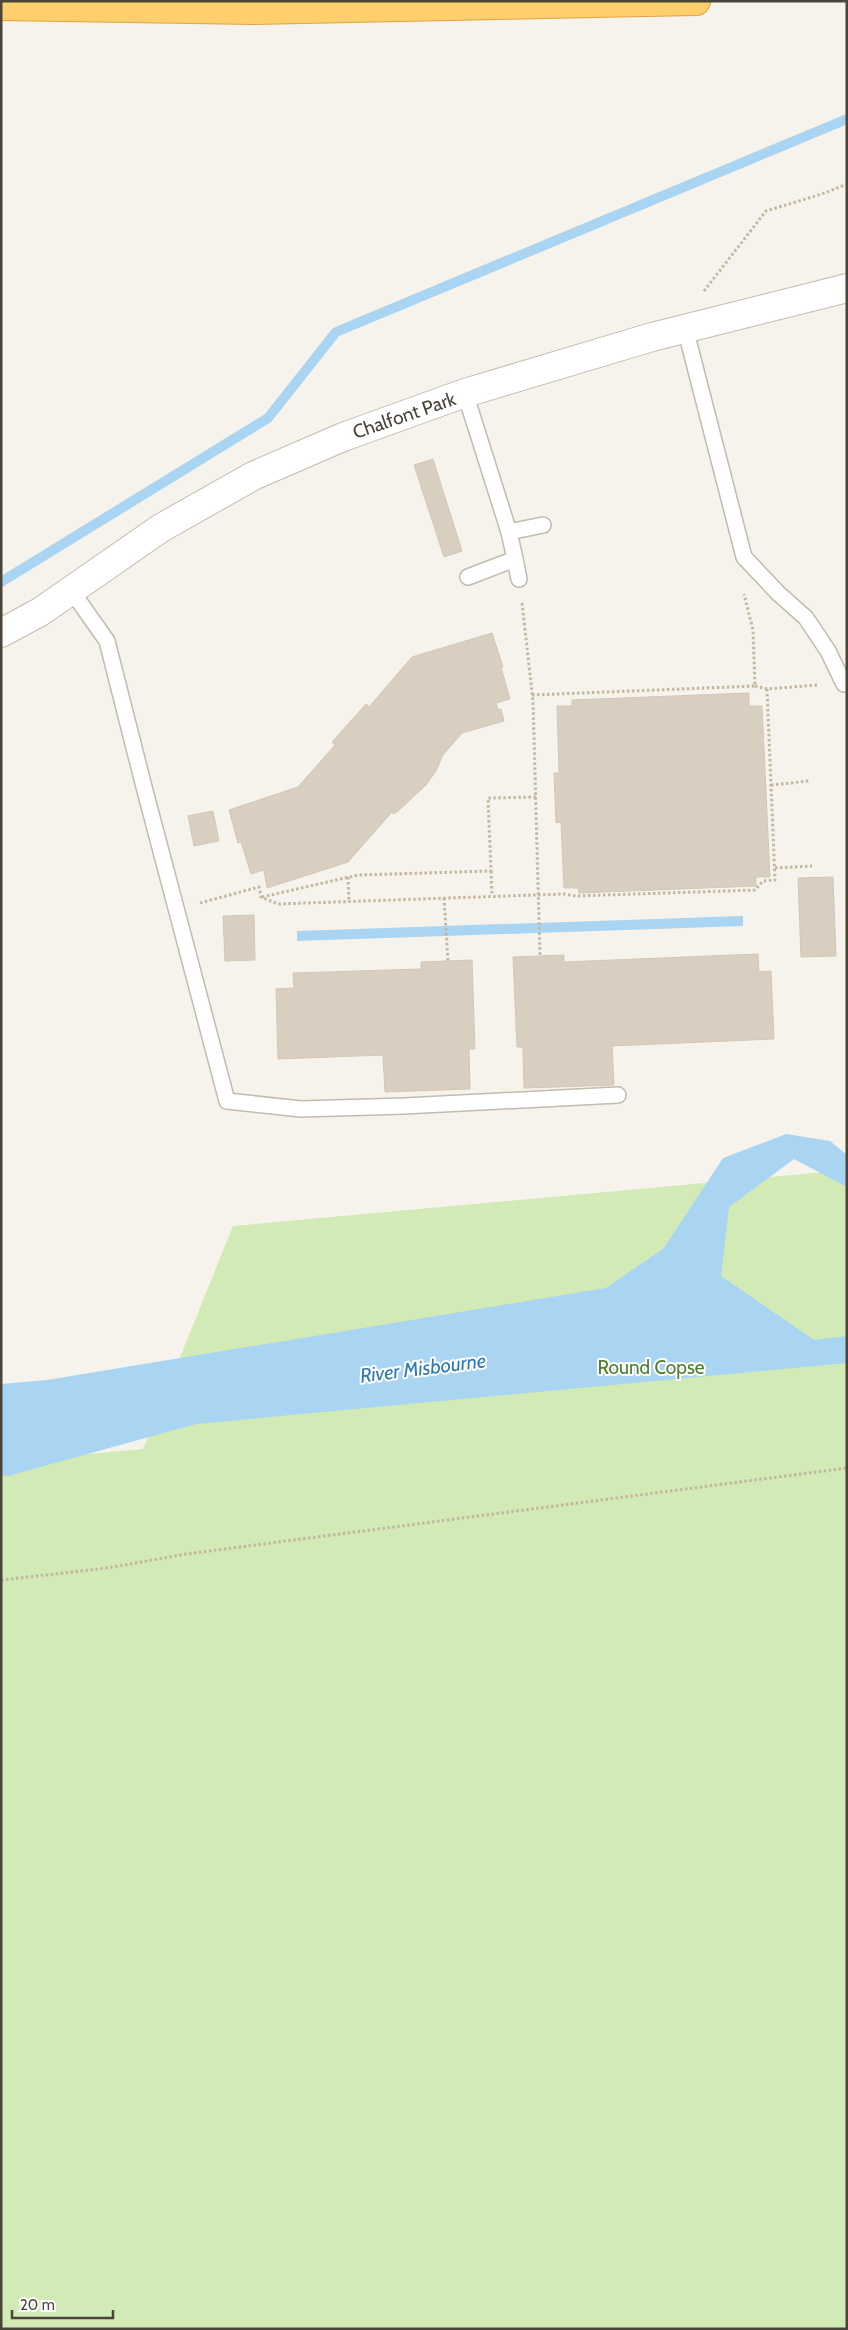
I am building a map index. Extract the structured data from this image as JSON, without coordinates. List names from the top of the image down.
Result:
{
  "streets": {
    "street": ["Chalfont Park"]
  },
  "water": ["River Misbourne"],
  "parks": ["Round Copse"],
  "scale_bar": "20 m"
}
